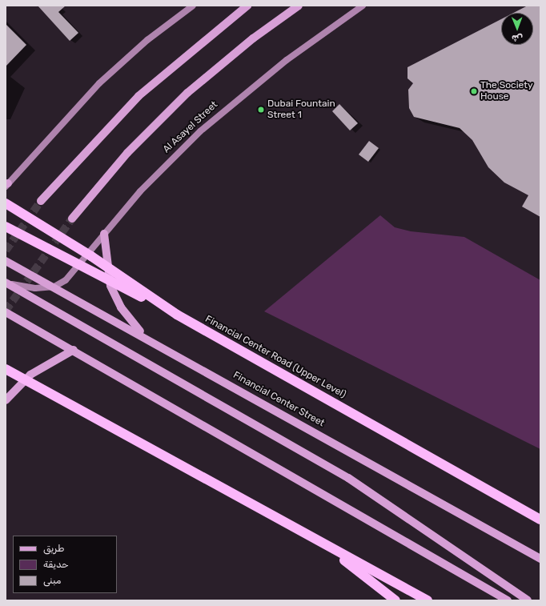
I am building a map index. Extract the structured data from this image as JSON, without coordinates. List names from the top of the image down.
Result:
{
  "streets": {
    "highway": ["Financial Center Road (Upper Level)"],
    "main road": ["Financial Center Street"],
    "street": ["Al Asayel Street"]
  },
  "crossings": [
    ["Al Asayel Street", "Financial Center Street"]
  ],
  "places": ["The Society House", "Dubai Fountain Street 1"],
  "legend": ["طريق", "حديقة", "مبنى"],
  "north": "bottom"
}
